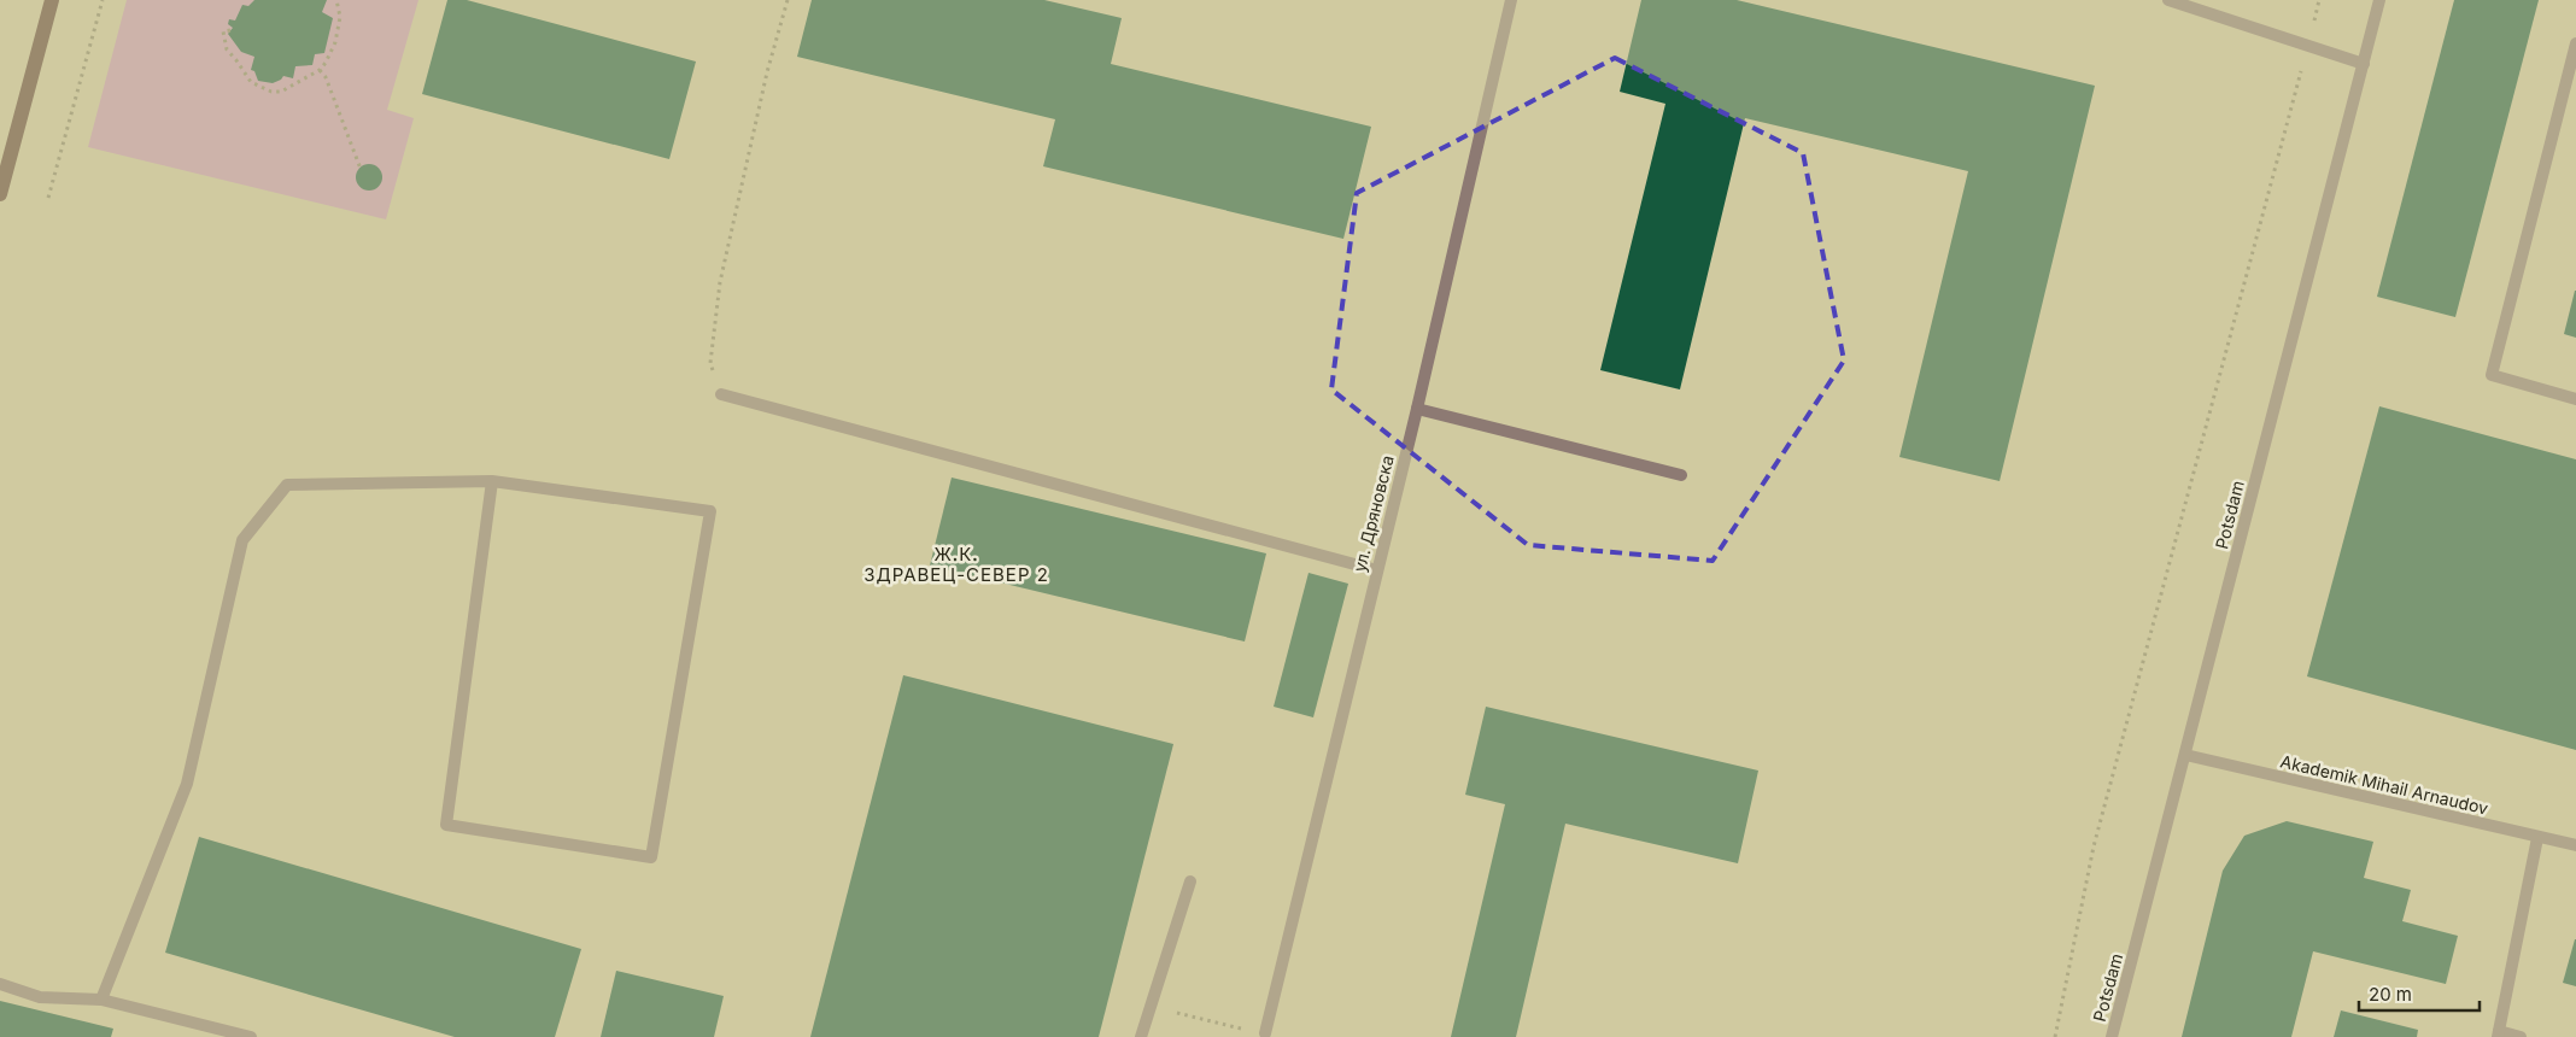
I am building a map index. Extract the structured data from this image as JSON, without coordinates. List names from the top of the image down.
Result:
{
  "streets": {
    "street": ["ул. Дряновска", "Potsdam", "Akademik Mihail Arnaudov"]
  },
  "crossings": [
    ["Potsdam", "Akademik Mihail Arnaudov"]
  ],
  "districts": ["Ж.К. ЗДРАВЕЦ-СЕВЕР 2"],
  "scale_bar": "20 m"
}
